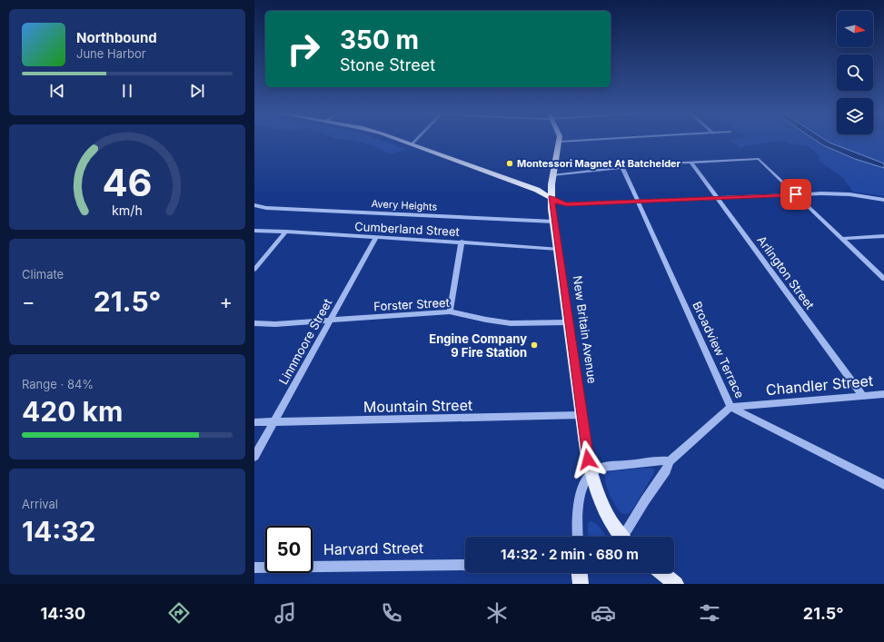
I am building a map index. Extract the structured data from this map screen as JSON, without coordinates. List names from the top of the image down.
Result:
{
  "streets": {
    "main road": ["New Britain Avenue"],
    "street": [
      "Avery Heights",
      "Cumberland Street",
      "Arlington Street",
      "Forster Street",
      "Linnmoore Street",
      "Broadview Terrace",
      "Chandler Street",
      "Mountain Street",
      "Harvard Street"
    ]
  },
  "crossings": [
    ["Avery Heights", "New Britain Avenue"],
    ["Cumberland Street", "New Britain Avenue"],
    ["Cumberland Street", "Linnmoore Street"],
    ["Arlington Street", "Chandler Street"],
    ["Forster Street", "New Britain Avenue"],
    ["Forster Street", "Linnmoore Street"],
    ["New Britain Avenue", "Mountain Street"],
    ["Linnmoore Street", "Mountain Street"],
    ["Broadview Terrace", "Chandler Street"]
  ],
  "places": ["Montessori Magnet At Batchelder", "Engine Company 9 Fire Station"],
  "north": "right",
  "page": {
    "turn": ["350 m", "Stone Street"],
    "song": ["Northbound", "June Harbor"],
    "tile": [
      "Climate",
      ["Range · 84%", "420 km"],
      ["Arrival", "14:32"]
    ],
    "heat": ["−", "21.5°", "+"],
    "limit": "50",
    "trip": "14:32 · 2 min · 680 m",
    "tabs": ["14:30", "21.5°"],
    "gauge": ["46", "km/h"]
  }
}
